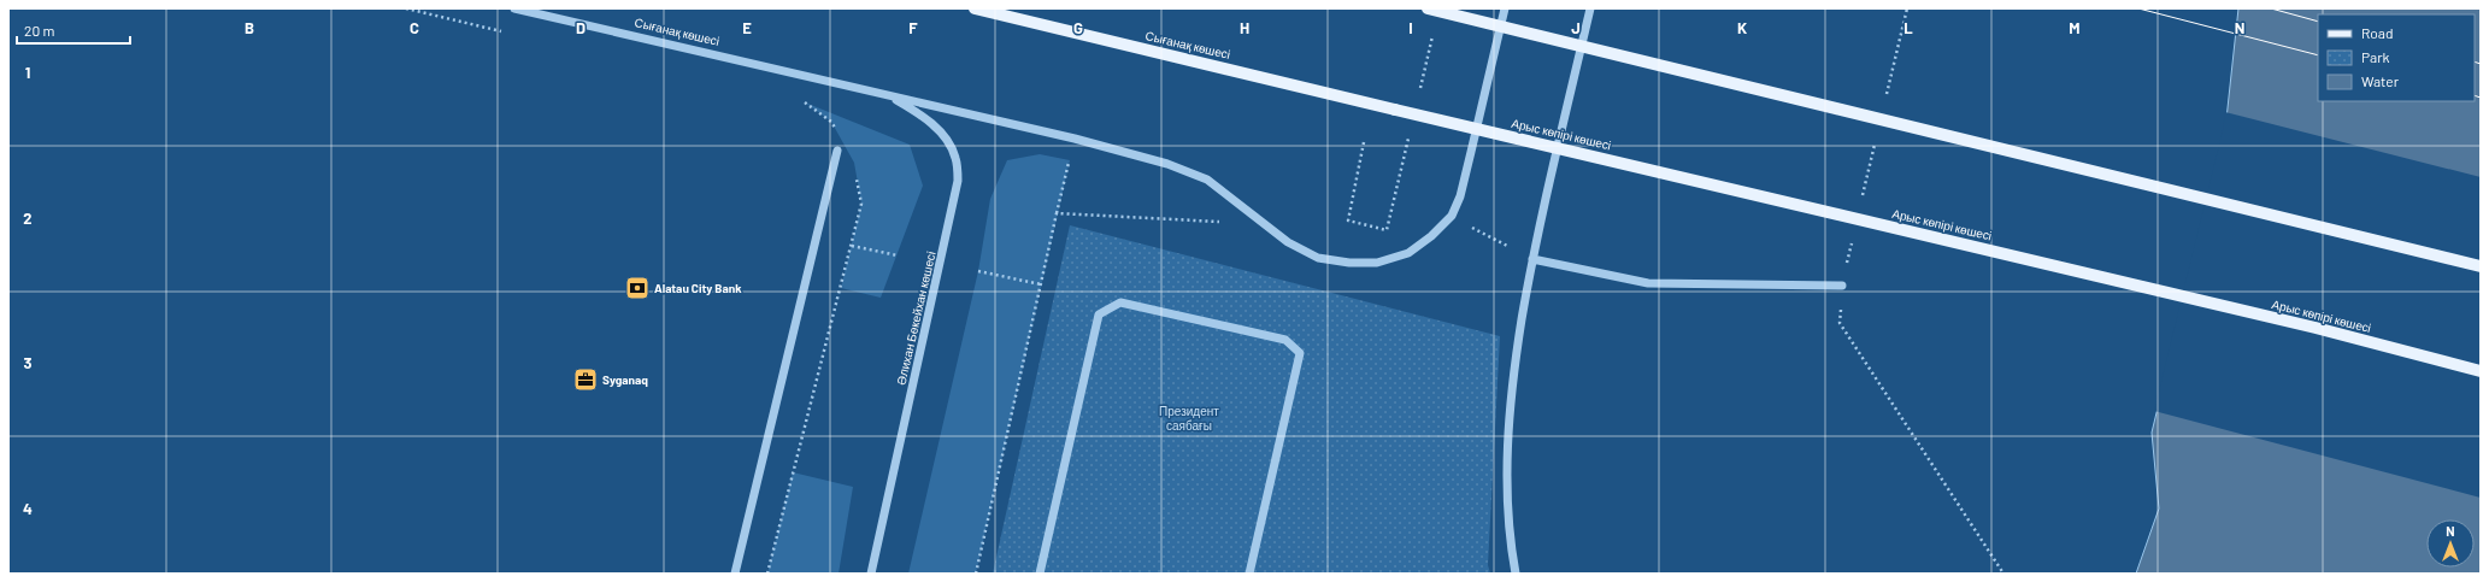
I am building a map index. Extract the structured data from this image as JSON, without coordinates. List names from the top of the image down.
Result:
{
  "streets": {
    "main road": ["Сығанақ көшесі", "Арыс көпірі көшесі"],
    "street": ["Әлихан Бөкейхан көшесі"]
  },
  "crossings": [
    ["Сығанақ көшесі", "Арыс көпірі көшесі"],
    ["Сығанақ көшесі", "Әлихан Бөкейхан көшесі"]
  ],
  "parks": ["Президент саябағы"],
  "places": {
    "bank": ["Alatau City Bank"],
    "office": ["Syganaq"]
  },
  "legend": ["Road", "Park", "Water"],
  "scale_bar": "20 m",
  "north": "top",
  "grid": {
    "columns": [
      "B",
      "C",
      "D",
      "E",
      "F",
      "G",
      "H",
      "I",
      "J",
      "K",
      "L",
      "M",
      "N"
    ],
    "rows": [
      "1",
      "2",
      "3",
      "4"
    ]
  }
}
